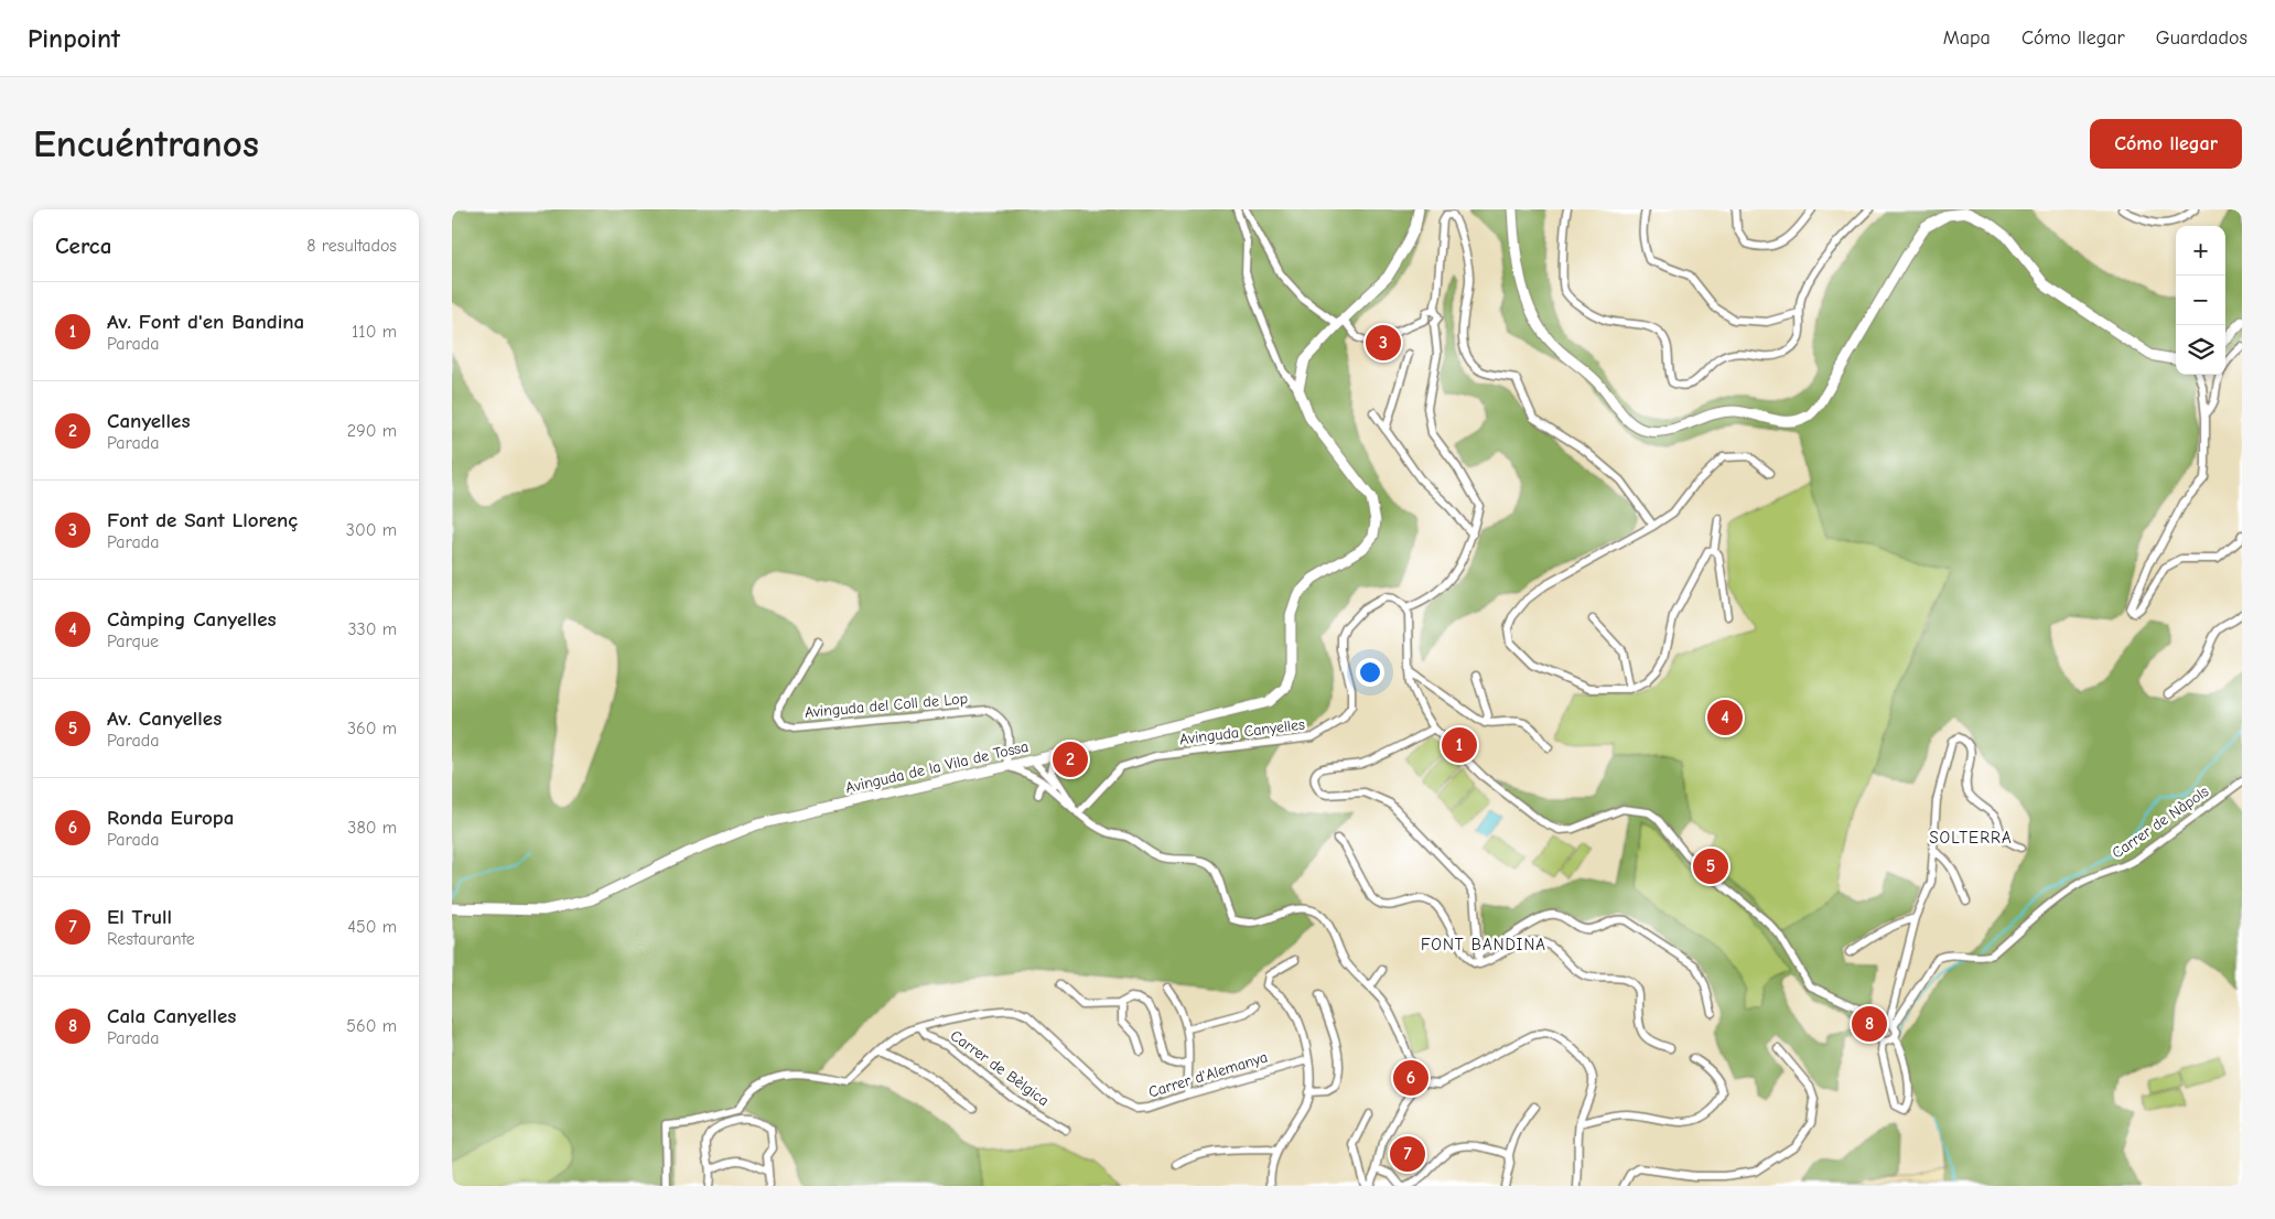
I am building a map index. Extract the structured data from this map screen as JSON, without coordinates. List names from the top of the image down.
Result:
{
  "streets": {
    "main road": ["Avinguda de la Vila de Tossa"],
    "street": [
      "Avinguda del Coll de Lop",
      "Avinguda Canyelles",
      "Carrer de Nàpols",
      "Carrer de Bèlgica",
      "Carrer d'Alemanya"
    ]
  },
  "crossings": [
    ["Avinguda del Coll de Lop", "Avinguda de la Vila de Tossa"],
    ["Carrer de Bèlgica", "Carrer d'Alemanya"]
  ],
  "districts": ["SOLTERRA", "FONT BANDINA"],
  "page": {
    "header": "Pinpoint",
    "nav": ["Mapa", "Cómo llegar", "Guardados"],
    "buttons": "Cómo llegar",
    "title": "Encuéntranos",
    "heading": ["Cerca", "8 resultados"],
    "map_buttons": ["+", "−"],
    "list": [
      {
        "mark": "1",
        "name": "Av. Font d'en Bandina",
        "note": "Parada",
        "value": "110 m"
      },
      {
        "mark": "2",
        "name": "Canyelles",
        "note": "Parada",
        "value": "290 m"
      },
      {
        "mark": "3",
        "name": "Font de Sant Llorenç",
        "note": "Parada",
        "value": "300 m"
      },
      {
        "mark": "4",
        "name": "Càmping Canyelles",
        "note": "Parque",
        "value": "330 m"
      },
      {
        "mark": "5",
        "name": "Av. Canyelles",
        "note": "Parada",
        "value": "360 m"
      },
      {
        "mark": "6",
        "name": "Ronda Europa",
        "note": "Parada",
        "value": "380 m"
      },
      {
        "mark": "7",
        "name": "El Trull",
        "note": "Restaurante",
        "value": "450 m"
      },
      {
        "mark": "8",
        "name": "Cala Canyelles",
        "note": "Parada",
        "value": "560 m"
      }
    ],
    "pins": [
      "3",
      "4",
      "1",
      "2",
      "5",
      "8",
      "6",
      "7"
    ]
  }
}
